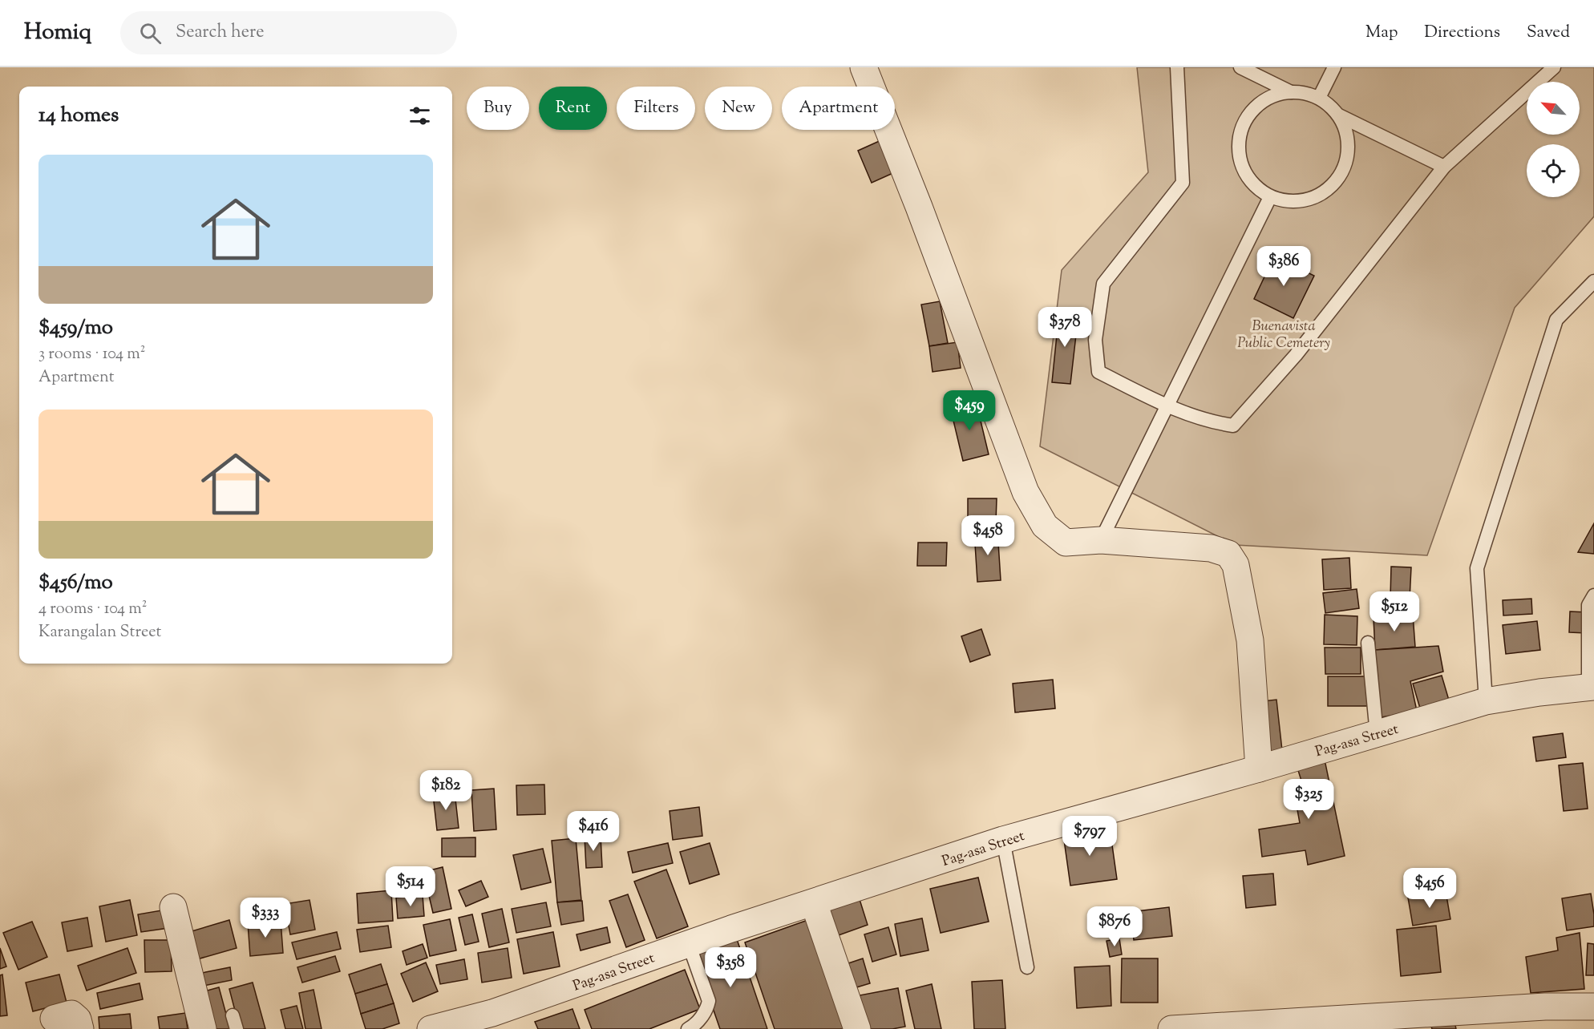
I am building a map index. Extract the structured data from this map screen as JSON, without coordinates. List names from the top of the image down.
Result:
{
  "streets": {
    "street": ["Pag-asa Street"]
  },
  "parks": ["Buenavista Public Cemetery"],
  "north": "top left",
  "page": {
    "header": "Homiq",
    "search": "Search here",
    "nav": ["Map", "Directions", "Saved"],
    "chip": [
      "Buy",
      "Rent",
      "Filters",
      "New",
      "Apartment"
    ],
    "heading": "14 homes",
    "list": [
      {
        "name": "$459/mo",
        "note": "3 rooms · 104 m² · Apartment"
      },
      {
        "name": "$456/mo",
        "note": "4 rooms · 104 m² · Karangalan Street"
      }
    ],
    "price": [
      "$386",
      "$378",
      "$459",
      "$458",
      "$512",
      "$182",
      "$325",
      "$416",
      "$797",
      "$514",
      "$456",
      "$333",
      "$876",
      "$358"
    ]
  }
}
